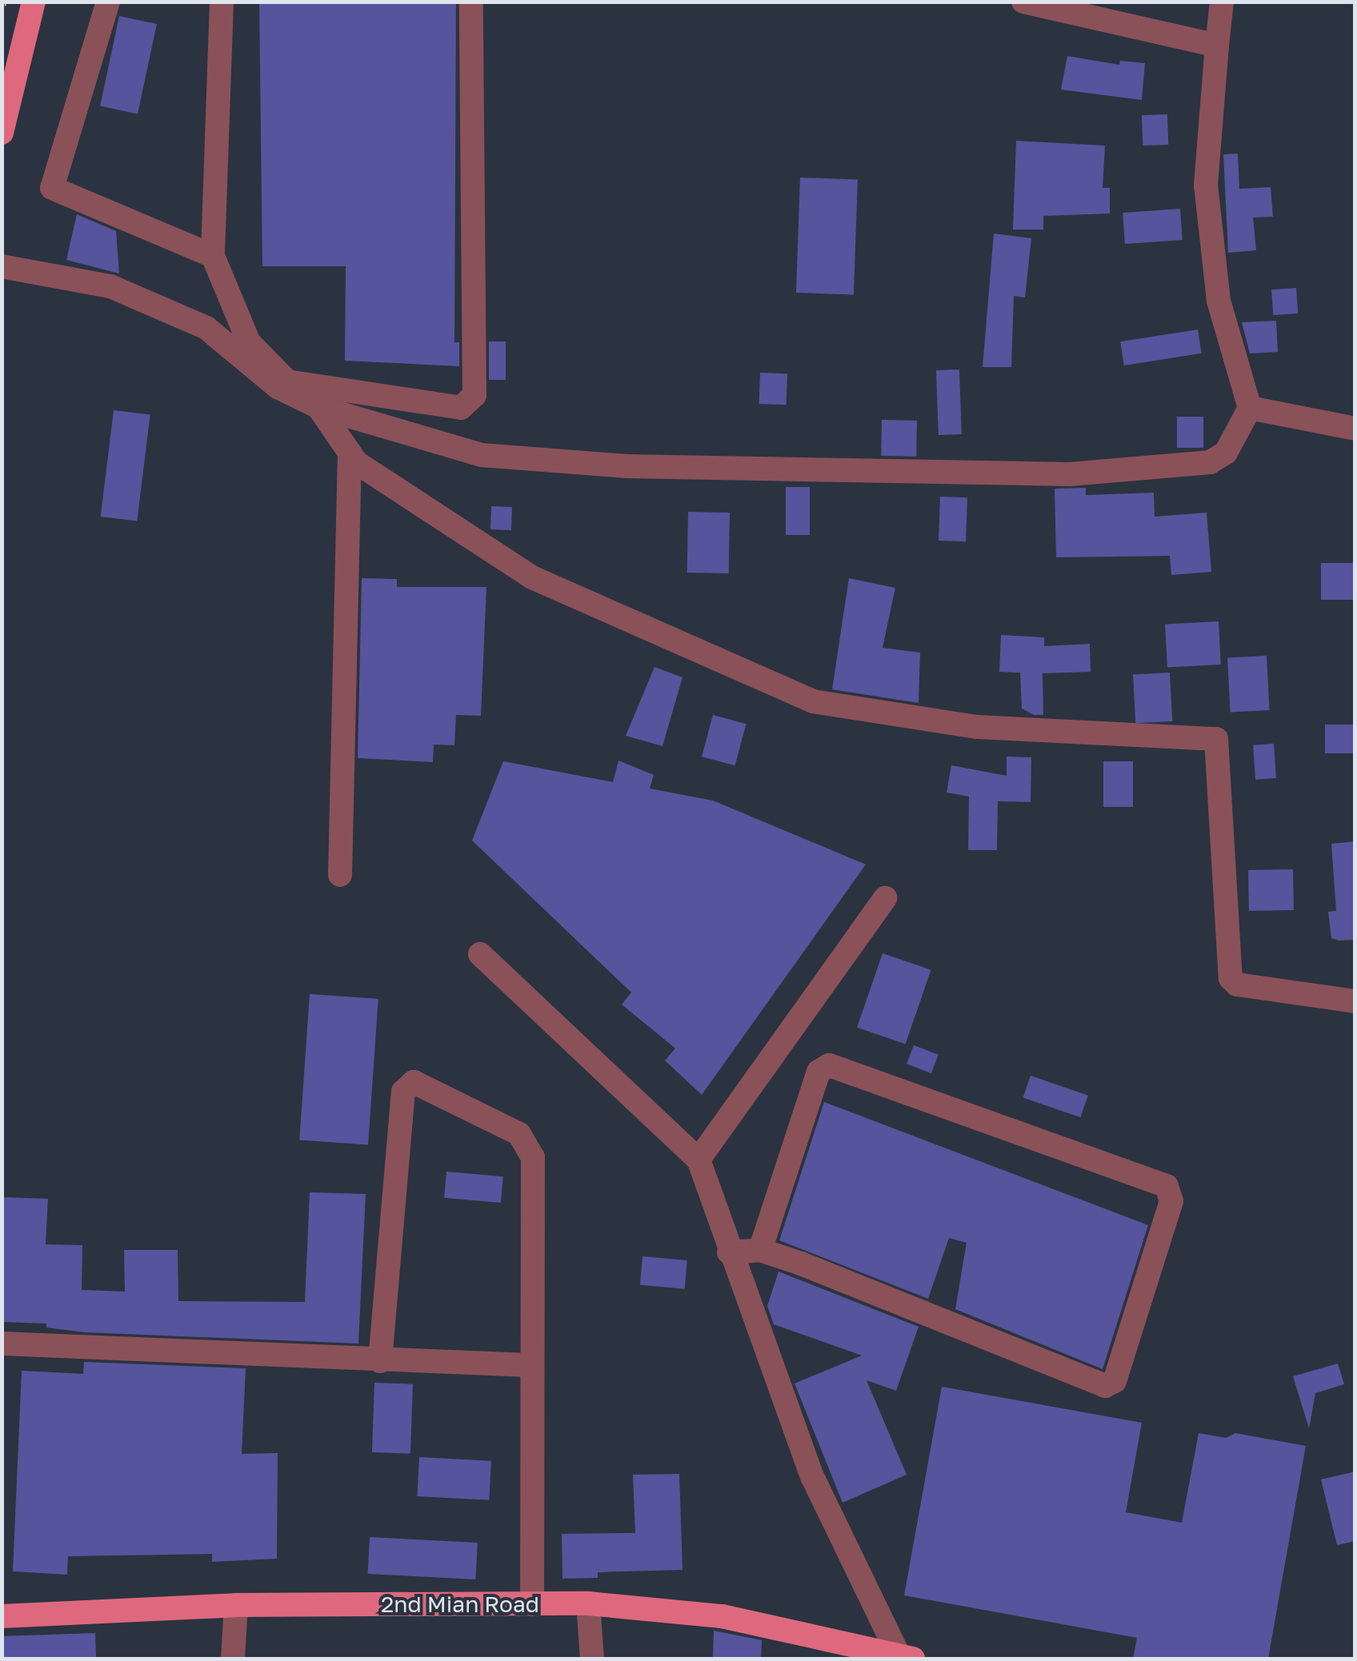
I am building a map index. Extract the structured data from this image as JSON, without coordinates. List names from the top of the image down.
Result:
{
  "streets": {
    "main road": ["2nd Mian Road"]
  }
}
